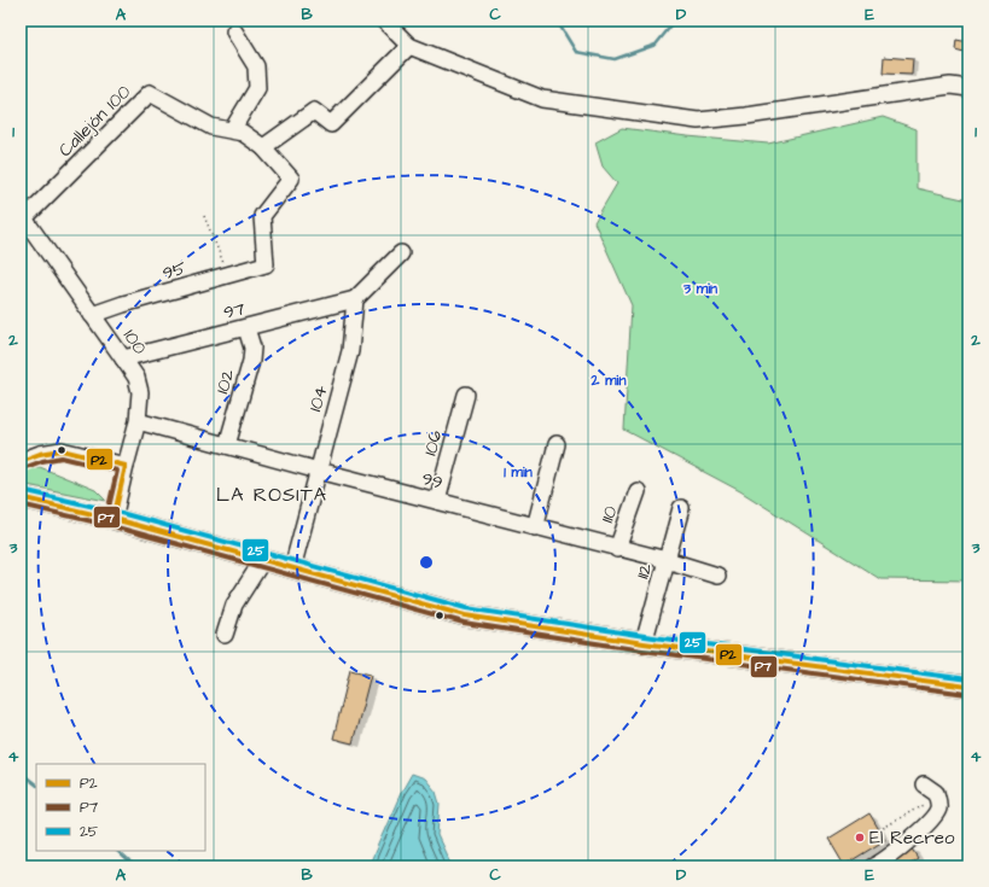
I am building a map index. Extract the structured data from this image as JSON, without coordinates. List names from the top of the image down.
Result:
{
  "streets": {
    "street": [
      "Callejón 100",
      "95",
      "97",
      "100",
      "102",
      "104",
      "106",
      "99",
      "110",
      "112"
    ]
  },
  "crossings": [
    ["Callejón 100", "95"],
    ["Callejón 100", "100"],
    ["95", "100"],
    ["97", "100"],
    ["97", "102"],
    ["97", "104"],
    ["100", "99"],
    ["102", "99"],
    ["104", "99"],
    ["106", "99"],
    ["99", "110"],
    ["99", "112"]
  ],
  "districts": ["LA ROSITA"],
  "places": ["El Recreo"],
  "lines": ["transit line P2", "transit line P7", "transit line 25"],
  "legend": ["P2", "P7", "25"],
  "grid": {
    "columns": [
      "A",
      "B",
      "C",
      "D",
      "E"
    ],
    "rows": [
      "1",
      "2",
      "3",
      "4"
    ]
  },
  "rings": ["3 min", "2 min", "1 min"]
}
